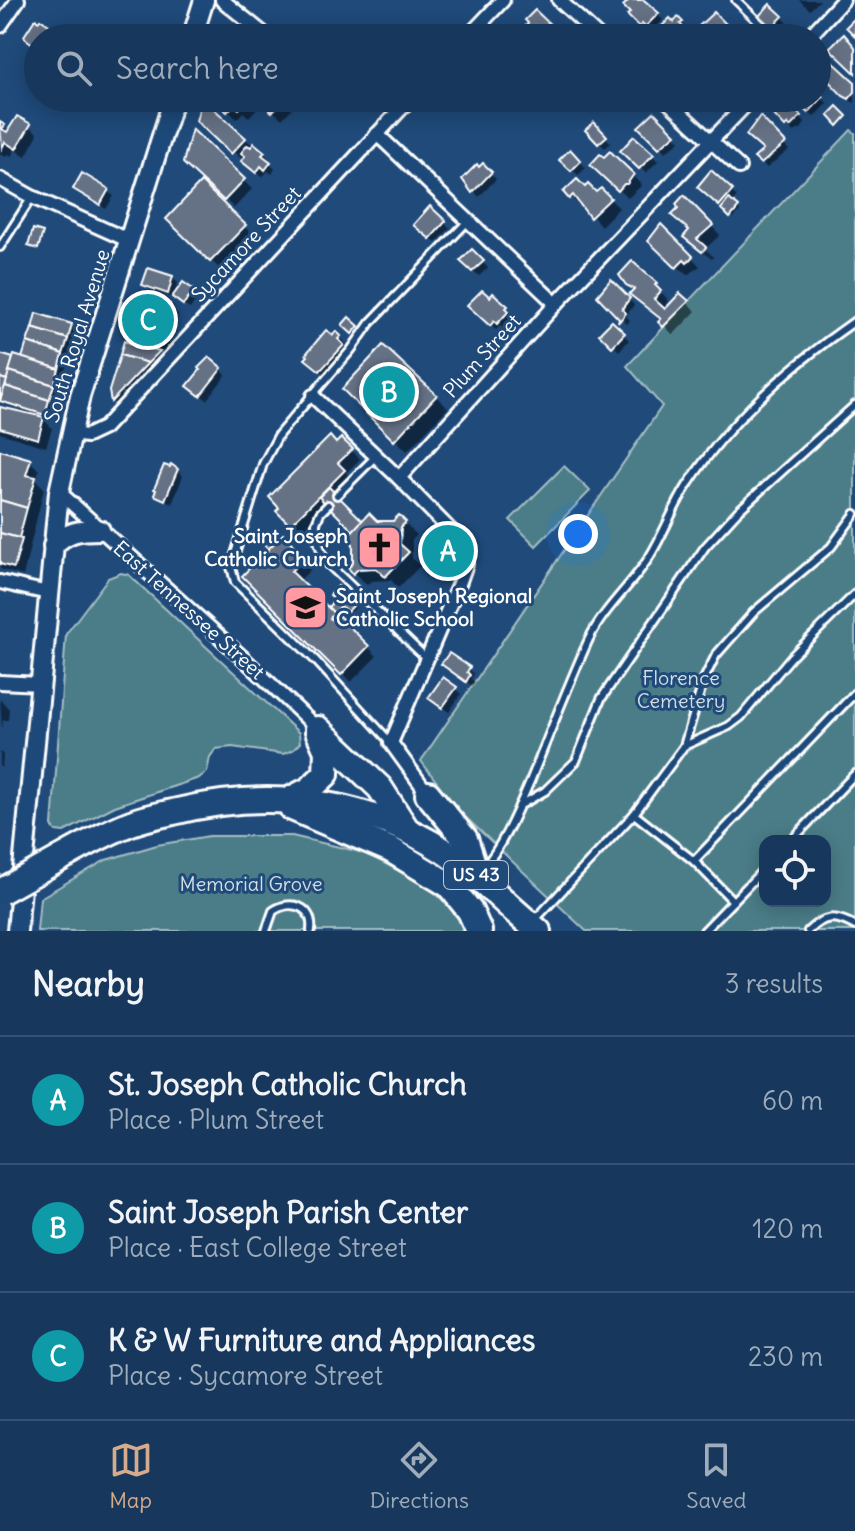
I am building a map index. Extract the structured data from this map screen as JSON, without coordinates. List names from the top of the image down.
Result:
{
  "streets": {
    "highway": ["US 43"],
    "street": [
      "Sycamore Street",
      "South Royal Avenue",
      "Plum Street",
      "East Tennessee Street"
    ]
  },
  "crossings": [
    ["Sycamore Street", "South Royal Avenue"],
    ["South Royal Avenue", "East Tennessee Street"]
  ],
  "parks": ["Florence Cemetery", "Memorial Grove"],
  "places": {
    "church": ["Saint Joseph Catholic Church"],
    "school or university": ["Saint Joseph Regional Catholic School"]
  },
  "page": {
    "search": "Search here",
    "pins": ["C", "B", "A"],
    "heading": ["Nearby", "3 results"],
    "list": [
      {
        "mark": "A",
        "name": "St. Joseph Catholic Church",
        "note": "Place · Plum Street",
        "value": "60 m"
      },
      {
        "mark": "B",
        "name": "Saint Joseph Parish Center",
        "note": "Place · East College Street",
        "value": "120 m"
      },
      {
        "mark": "C",
        "name": "K & W Furniture and Appliances",
        "note": "Place · Sycamore Street",
        "value": "230 m"
      }
    ],
    "nav": ["Map", "Directions", "Saved"]
  }
}
